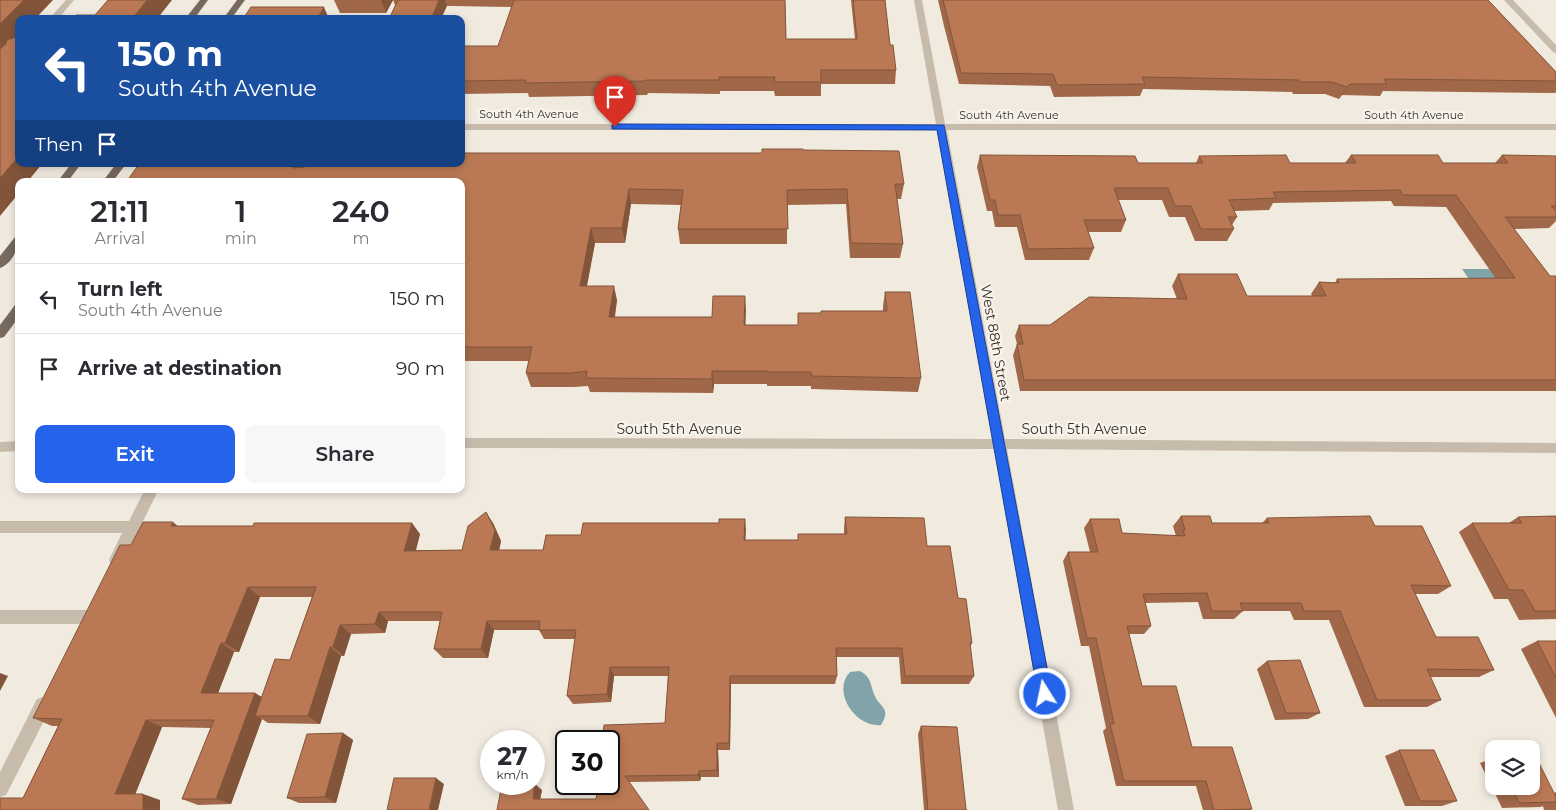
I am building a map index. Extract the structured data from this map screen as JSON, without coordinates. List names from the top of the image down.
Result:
{
  "streets": {
    "street": ["South 4th Avenue", "West 88th Street", "South 5th Avenue"]
  },
  "crossings": [
    ["South 4th Avenue", "West 88th Street"],
    ["West 88th Street", "South 5th Avenue"]
  ],
  "page": {
    "turn": ["150 m", "South 4th Avenue"],
    "then": "Then",
    "eta": [
      "21:11",
      "Arrival",
      "1",
      "min",
      "240",
      "m"
    ],
    "list": [
      {
        "name": "Turn left",
        "note": "South 4th Avenue",
        "value": "150 m"
      },
      {
        "name": "Arrive at destination",
        "value": "90 m"
      }
    ],
    "buttons": ["Exit", "Share"],
    "speed": "27 km/h",
    "limit": "30"
  }
}
